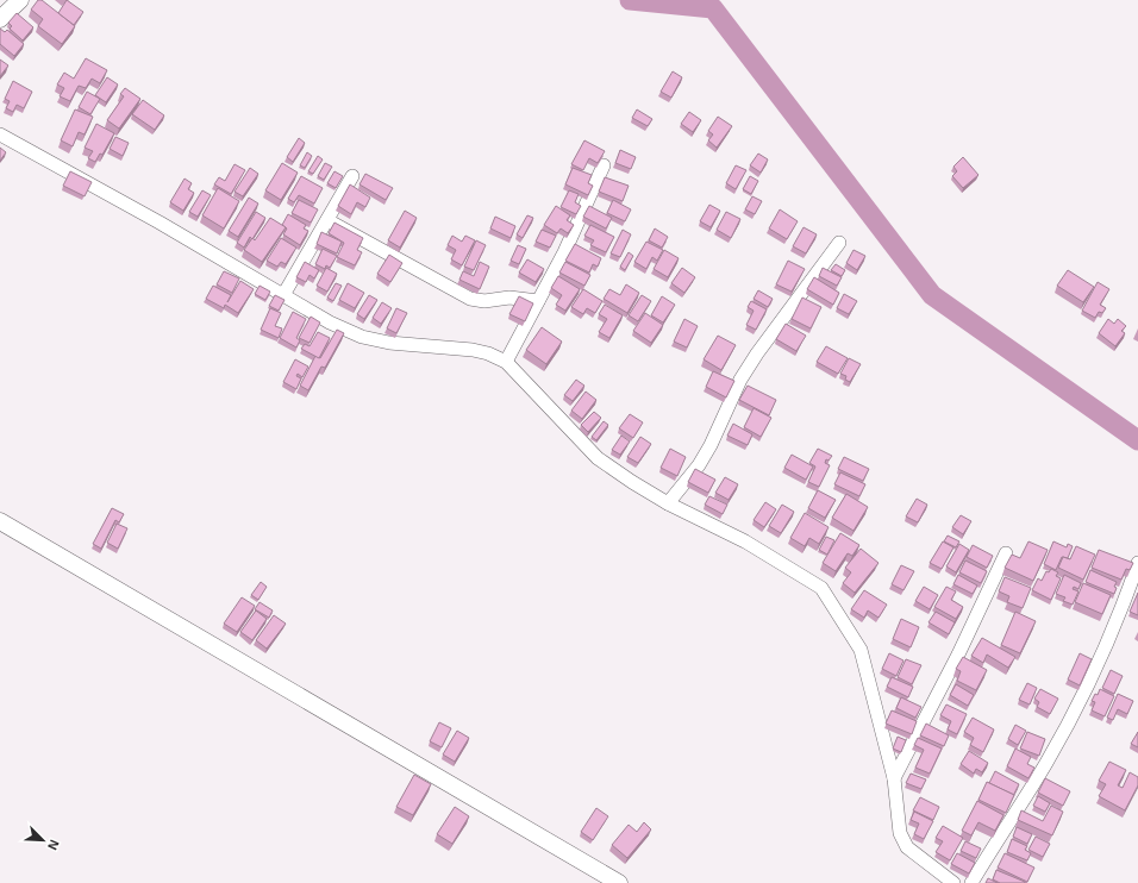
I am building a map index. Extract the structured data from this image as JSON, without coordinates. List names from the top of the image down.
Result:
{
  "north": "bottom right"
}
